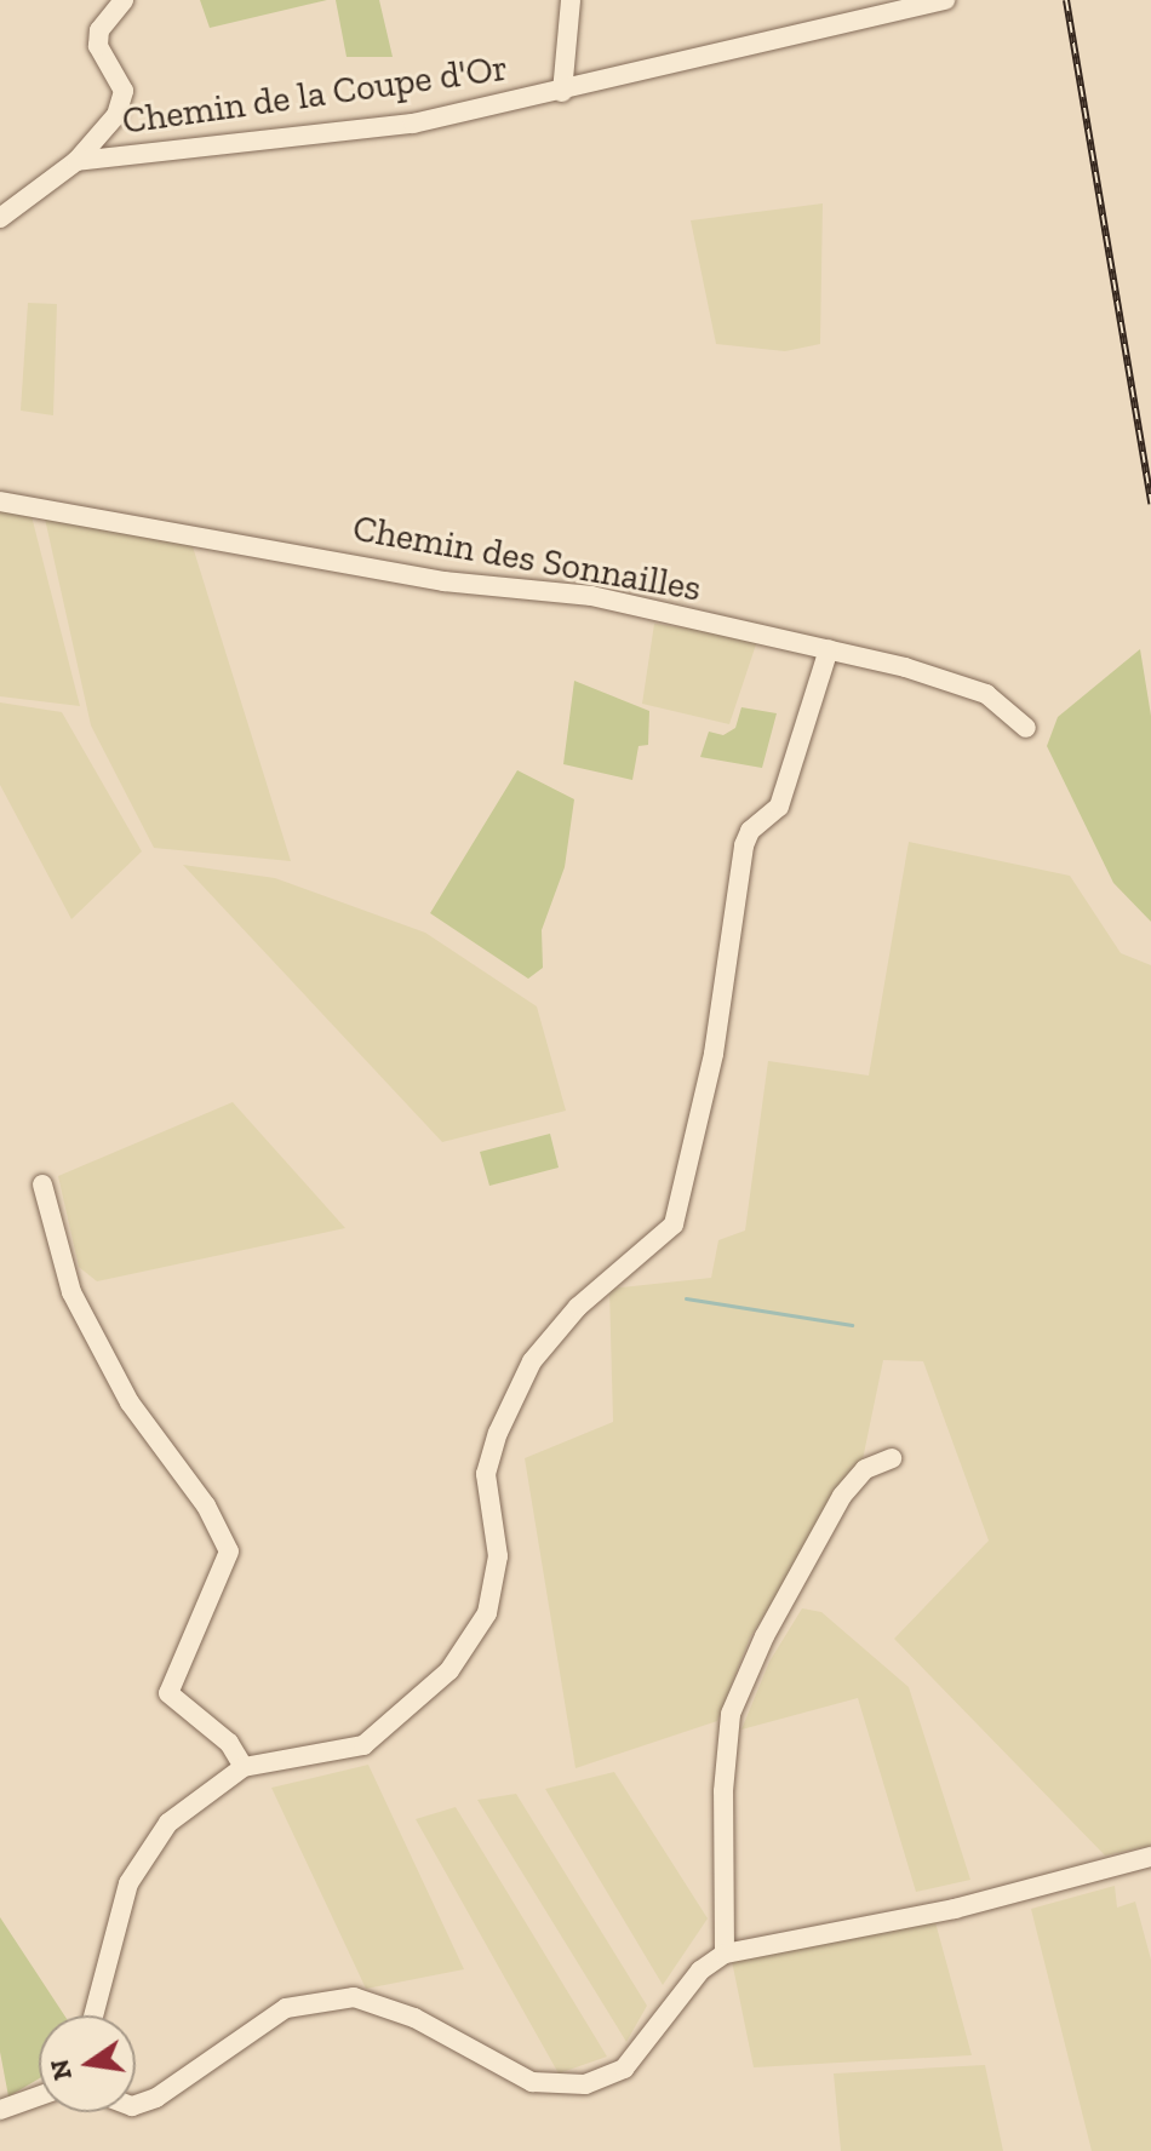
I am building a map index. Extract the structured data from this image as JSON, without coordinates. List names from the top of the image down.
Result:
{
  "streets": {
    "street": ["Chemin de la Coupe d'Or", "Chemin des Sonnailles"]
  },
  "north": "left"
}
